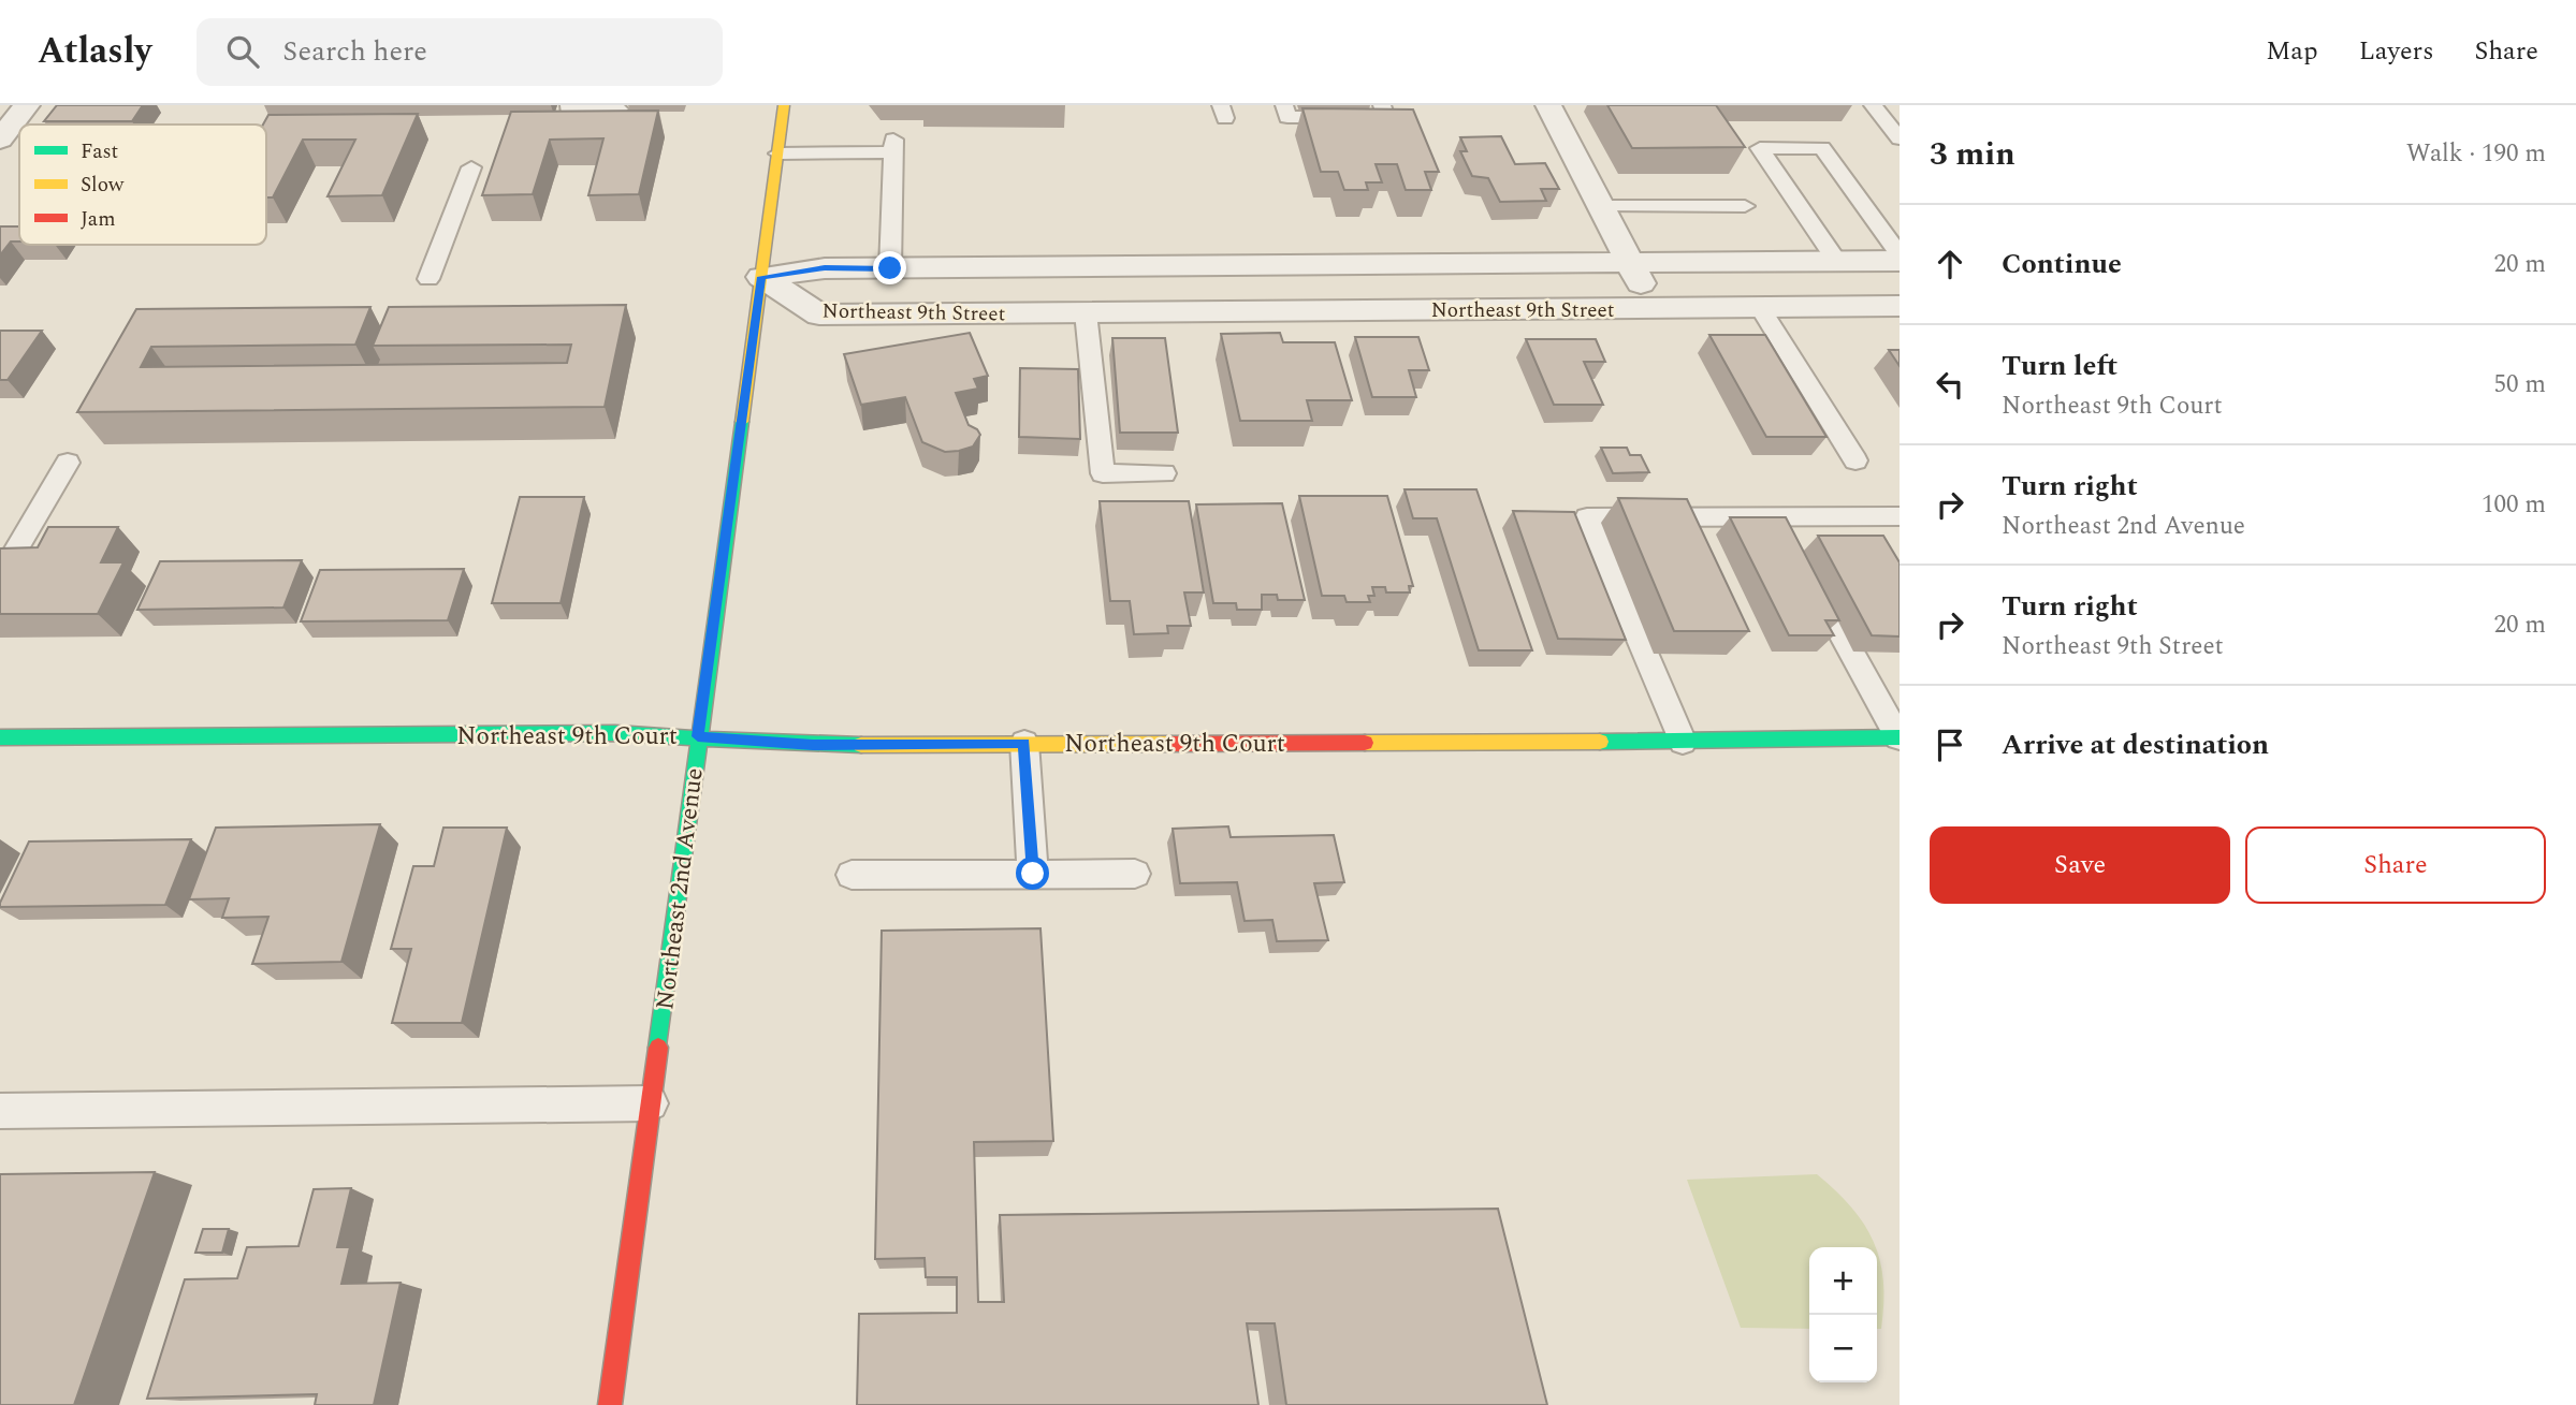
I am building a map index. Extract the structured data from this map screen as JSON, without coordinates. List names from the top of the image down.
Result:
{
  "streets": {
    "street": ["Northeast 9th Street", "Northeast 9th Court", "Northeast 2nd Avenue"]
  },
  "crossings": [
    ["Northeast 9th Street", "Northeast 2nd Avenue"],
    ["Northeast 9th Court", "Northeast 2nd Avenue"]
  ],
  "legend": ["Fast", "Slow", "Jam"],
  "page": {
    "header": "Atlasly",
    "search": "Search here",
    "nav": ["Map", "Layers", "Share"],
    "heading": ["3 min", "Walk · 190 m"],
    "list": [
      ["Continue", "20 m"],
      ["Turn left", "Northeast 9th Court", "50 m"],
      ["Turn right", "Northeast 2nd Avenue", "100 m"],
      ["Turn right", "Northeast 9th Street", "20 m"],
      "Arrive at destination"
    ],
    "buttons": ["Save", "Share"],
    "map_buttons": ["+", "−"]
  }
}
